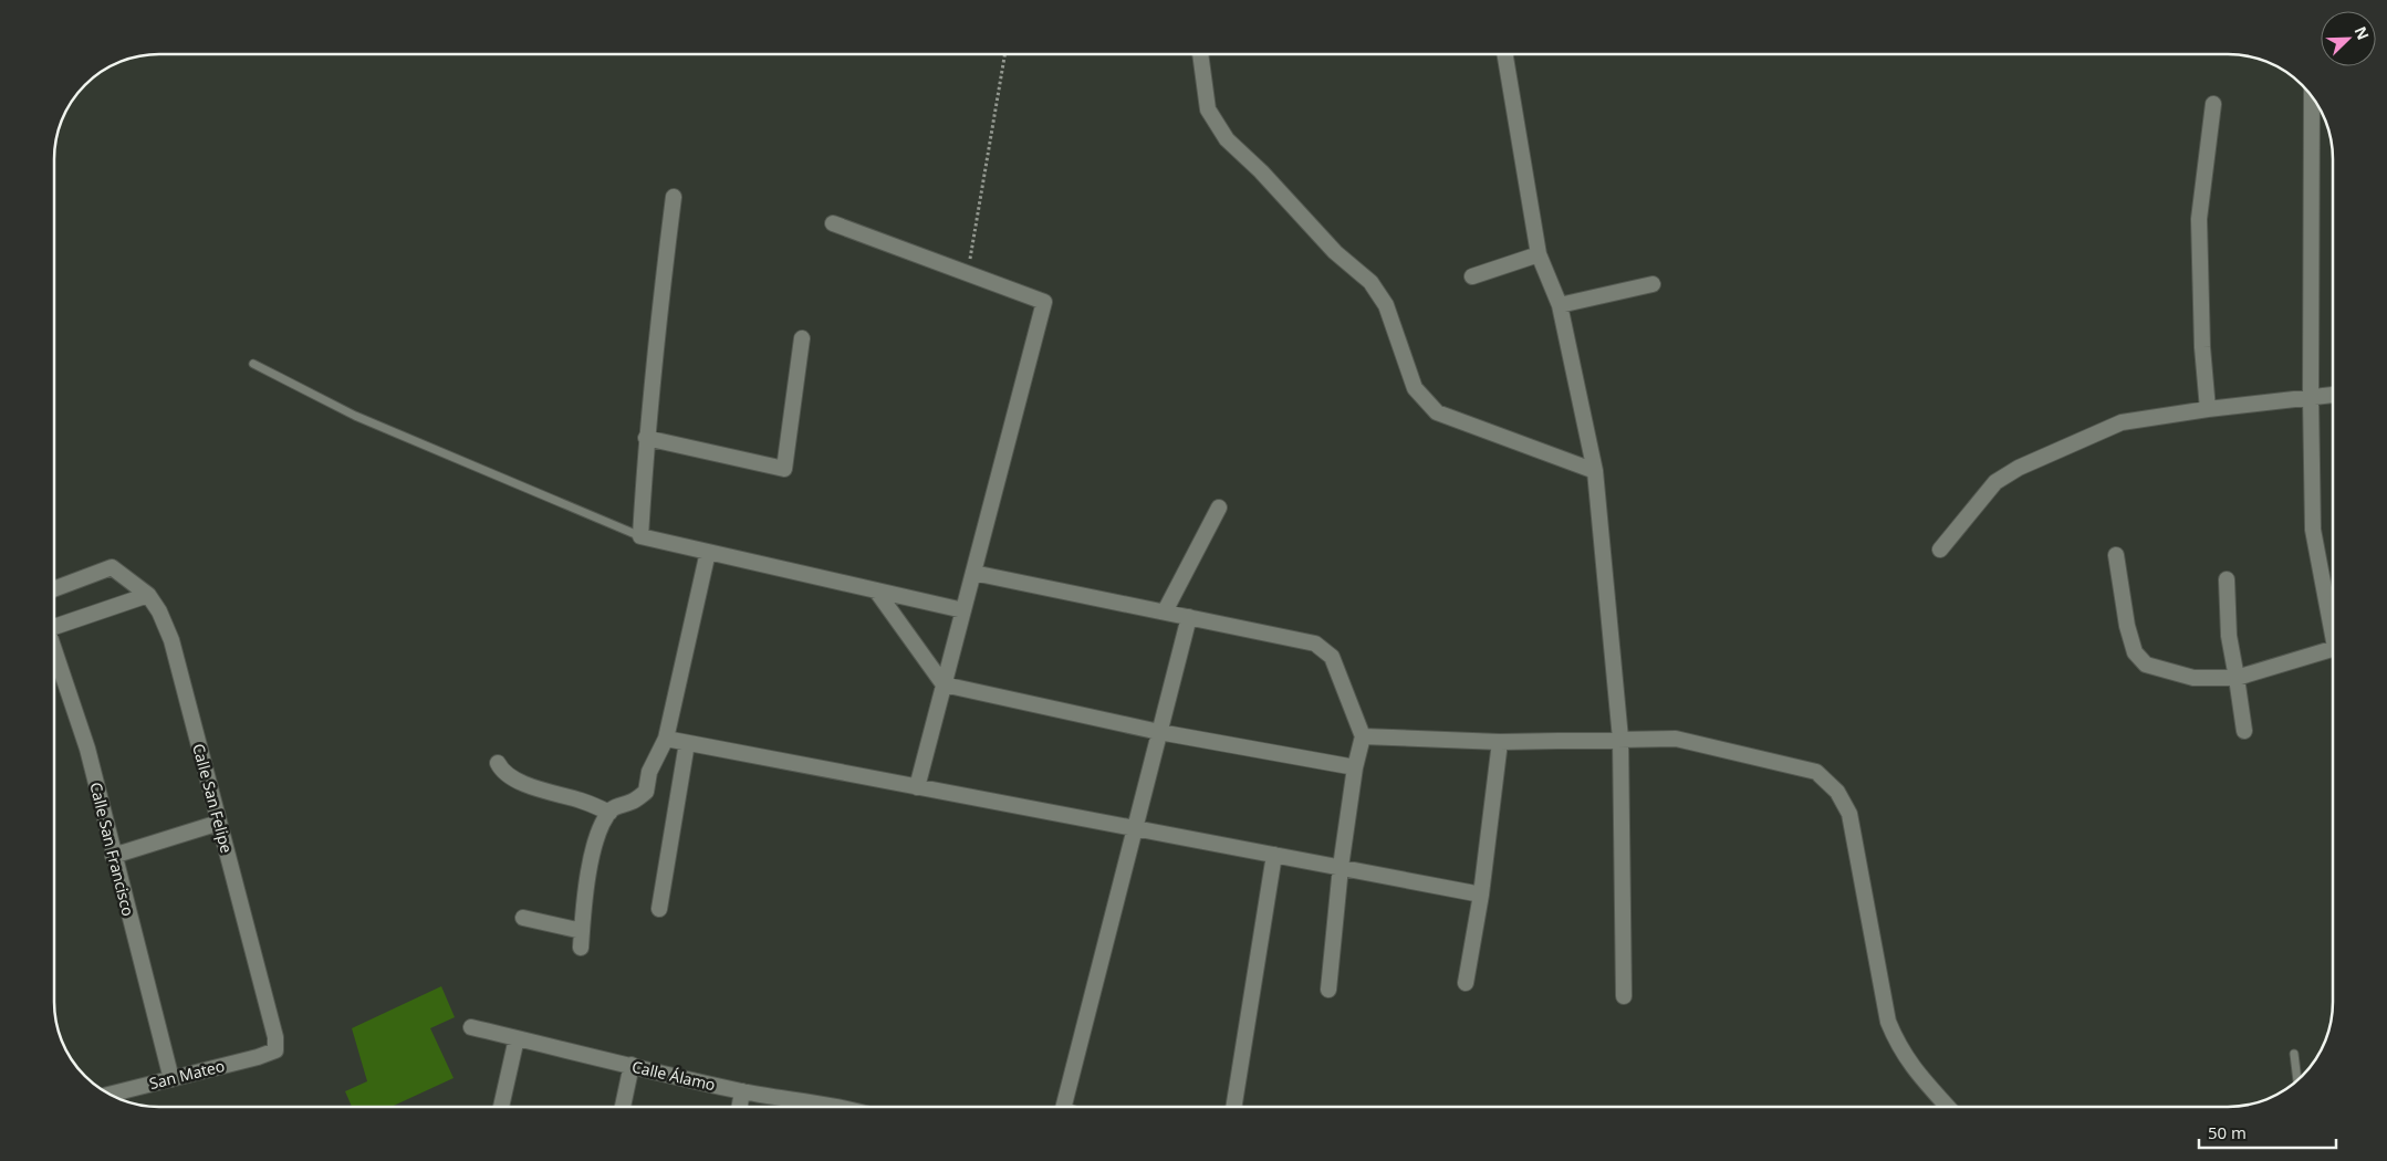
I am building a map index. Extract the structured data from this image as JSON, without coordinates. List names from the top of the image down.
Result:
{
  "streets": {
    "street": [
      "Calle San Felipe",
      "Calle San Francisco",
      "San Mateo",
      "Calle Álamo"
    ]
  },
  "crossings": [
    ["Calle San Felipe", "San Mateo"],
    ["Calle San Francisco", "San Mateo"]
  ],
  "scale_bar": "50 m",
  "north": "top right"
}
